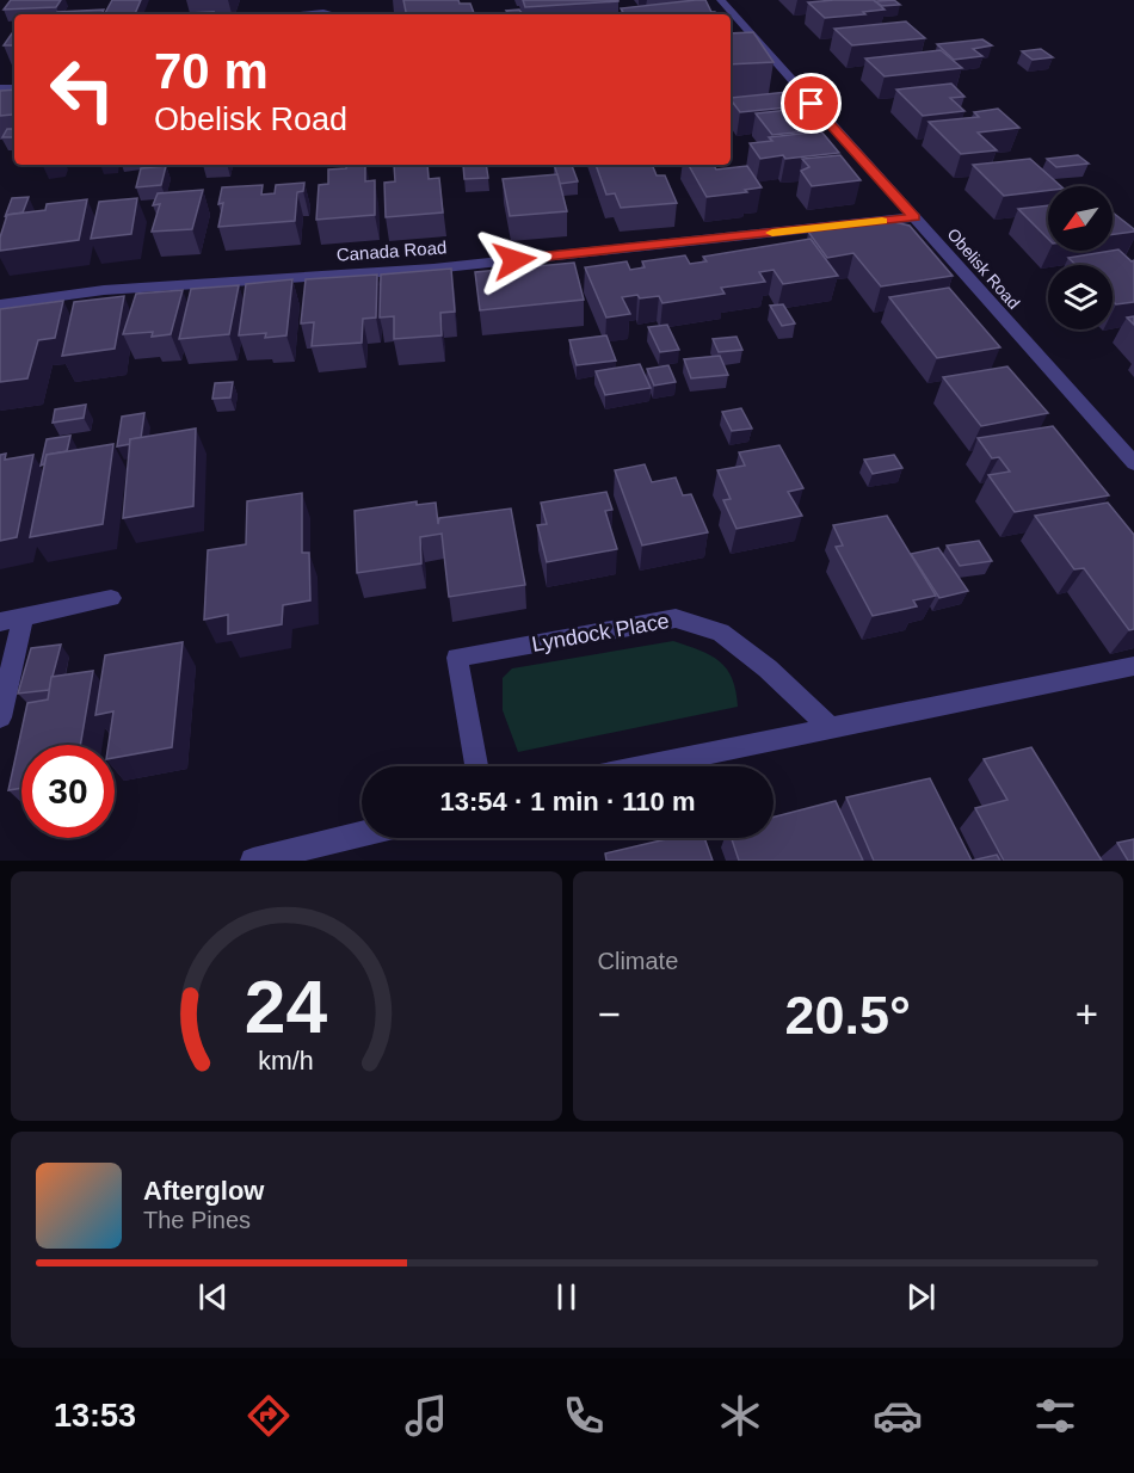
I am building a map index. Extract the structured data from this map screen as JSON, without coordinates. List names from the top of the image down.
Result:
{
  "streets": {
    "street": ["Canada Road", "Obelisk Road", "Lyndock Place"]
  },
  "crossings": [
    ["Canada Road", "Obelisk Road"]
  ],
  "north": "bottom left",
  "page": {
    "turn": ["70 m", "Obelisk Road"],
    "limit": "30",
    "trip": "13:54 · 1 min · 110 m",
    "tile": "Climate",
    "heat": ["−", "20.5°", "+"],
    "song": ["Afterglow", "The Pines"],
    "tabs": "13:53",
    "gauge": ["24", "km/h"]
  }
}
